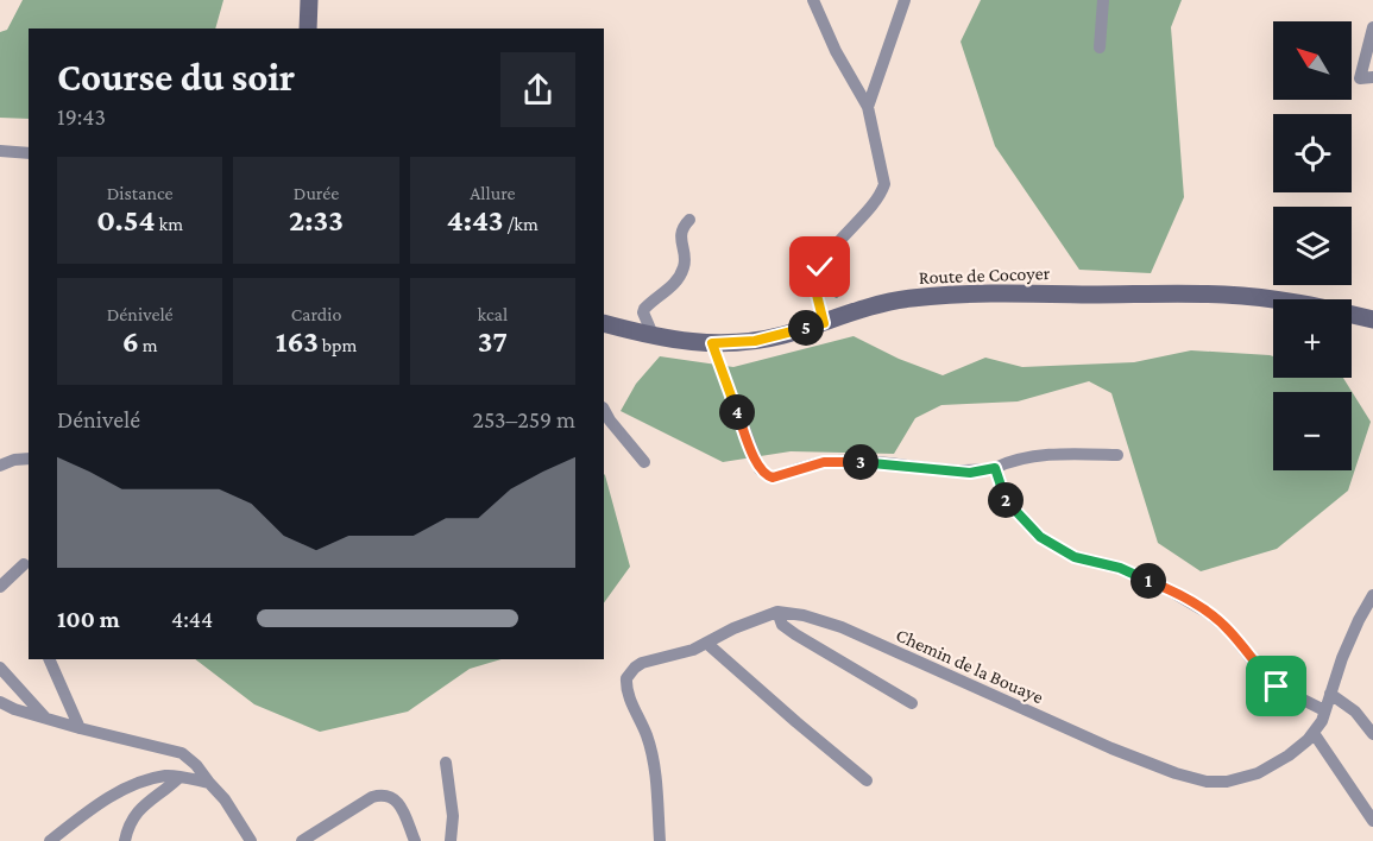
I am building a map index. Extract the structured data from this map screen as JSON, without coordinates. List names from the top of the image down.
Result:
{
  "streets": {
    "main road": ["Route de Cocoyer"],
    "street": ["Chemin de la Bouaye"]
  },
  "north": "top left",
  "page": {
    "map_buttons": ["+", "−"],
    "heading": ["Course du soir", "19:43"],
    "stats": [
      ["Distance", "0.54 km"],
      ["Durée", "2:33"],
      ["Allure", "4:43 /km"],
      ["Dénivelé", "6 m"],
      ["Cardio", "163 bpm"],
      ["kcal", "37"]
    ],
    "pins": [
      "5",
      "4",
      "3",
      "2",
      "1"
    ],
    "chart": ["Dénivelé", "253–259 m"],
    "list": [
      {
        "name": "100 m",
        "note": "4:44"
      }
    ]
  }
}
